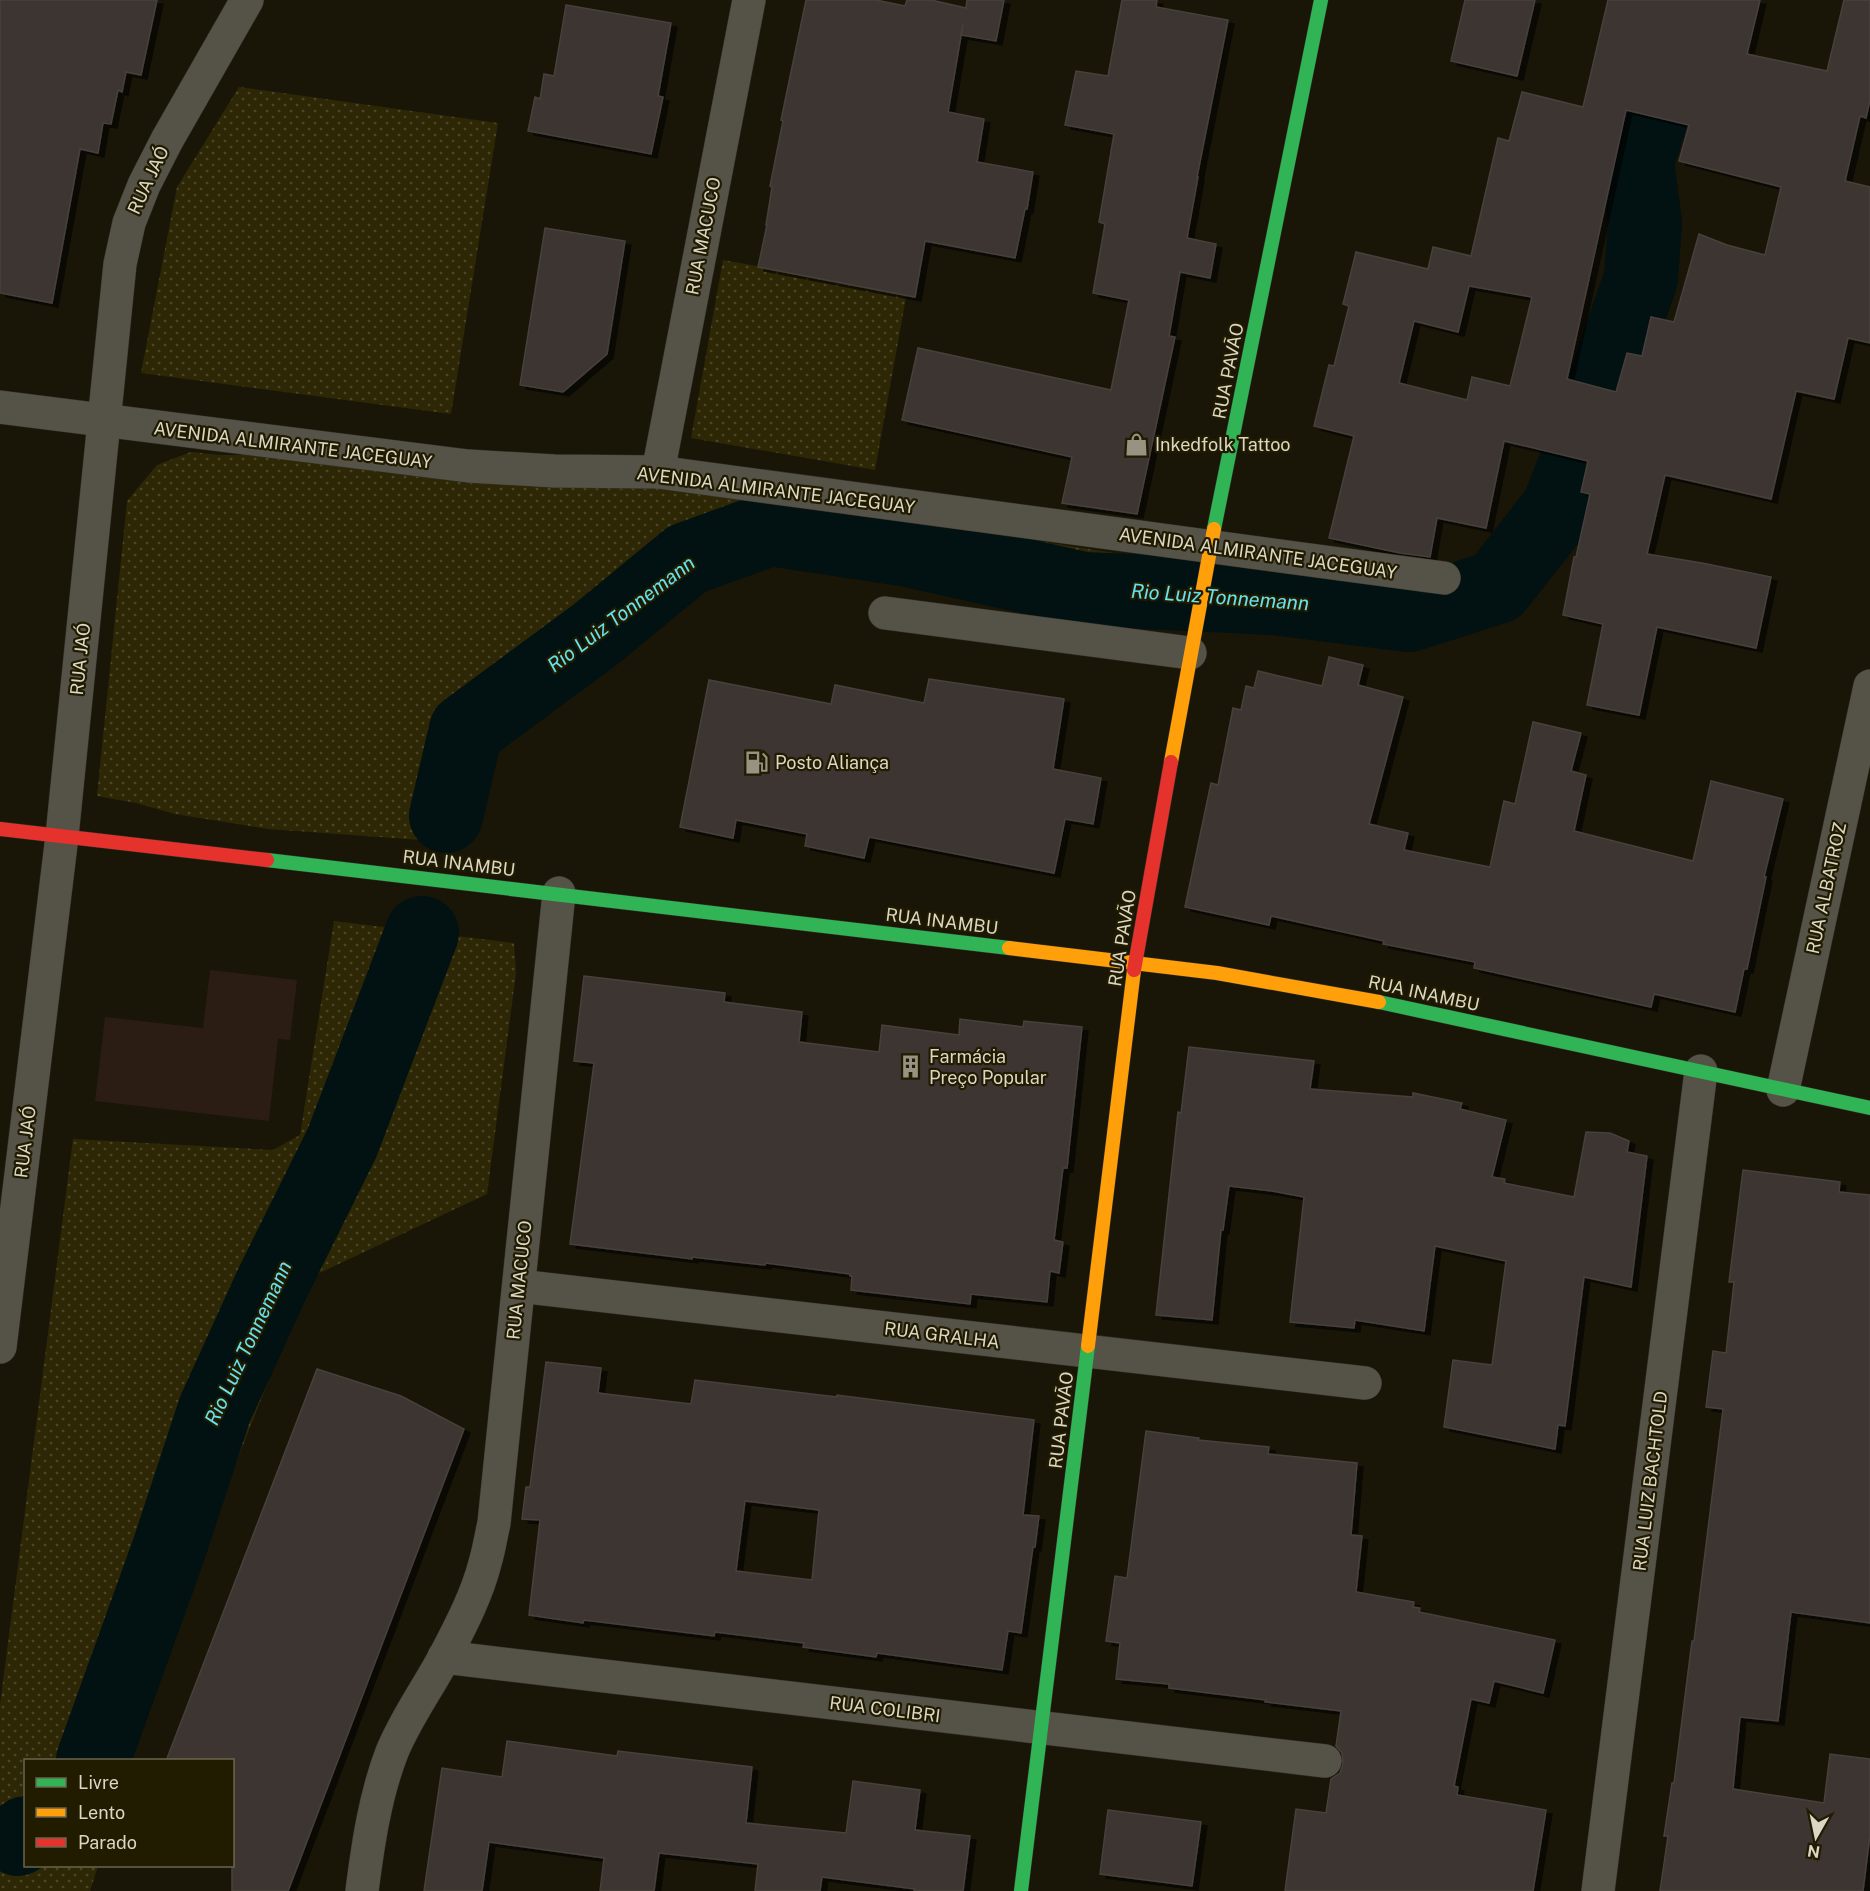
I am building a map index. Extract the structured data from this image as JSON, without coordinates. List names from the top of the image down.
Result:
{
  "streets": {
    "main road": ["RUA PAVÃO", "RUA INAMBU"],
    "street": [
      "RUA JAÓ",
      "RUA MACUCO",
      "AVENIDA ALMIRANTE JACEGUAY",
      "RUA ALBATROZ",
      "RUA GRALHA",
      "RUA LUIZ BACHTOLD",
      "RUA COLIBRI"
    ]
  },
  "crossings": [
    ["RUA JAÓ", "AVENIDA ALMIRANTE JACEGUAY"],
    ["RUA JAÓ", "RUA INAMBU"],
    ["RUA MACUCO", "AVENIDA ALMIRANTE JACEGUAY"],
    ["RUA MACUCO", "RUA INAMBU"],
    ["RUA MACUCO", "RUA GRALHA"],
    ["RUA MACUCO", "RUA COLIBRI"],
    ["RUA PAVÃO", "AVENIDA ALMIRANTE JACEGUAY"],
    ["RUA PAVÃO", "RUA INAMBU"],
    ["RUA PAVÃO", "RUA GRALHA"],
    ["RUA PAVÃO", "RUA COLIBRI"],
    ["RUA INAMBU", "RUA ALBATROZ"],
    ["RUA INAMBU", "RUA LUIZ BACHTOLD"]
  ],
  "water": ["Rio Luiz Tonnemann"],
  "places": {
    "shop": ["Inkedfolk Tattoo"],
    "fuel station": ["Posto Aliança"],
    "building": ["Farmácia Preço Popular"]
  },
  "legend": ["Livre", "Lento", "Parado"],
  "north": "bottom"
}
